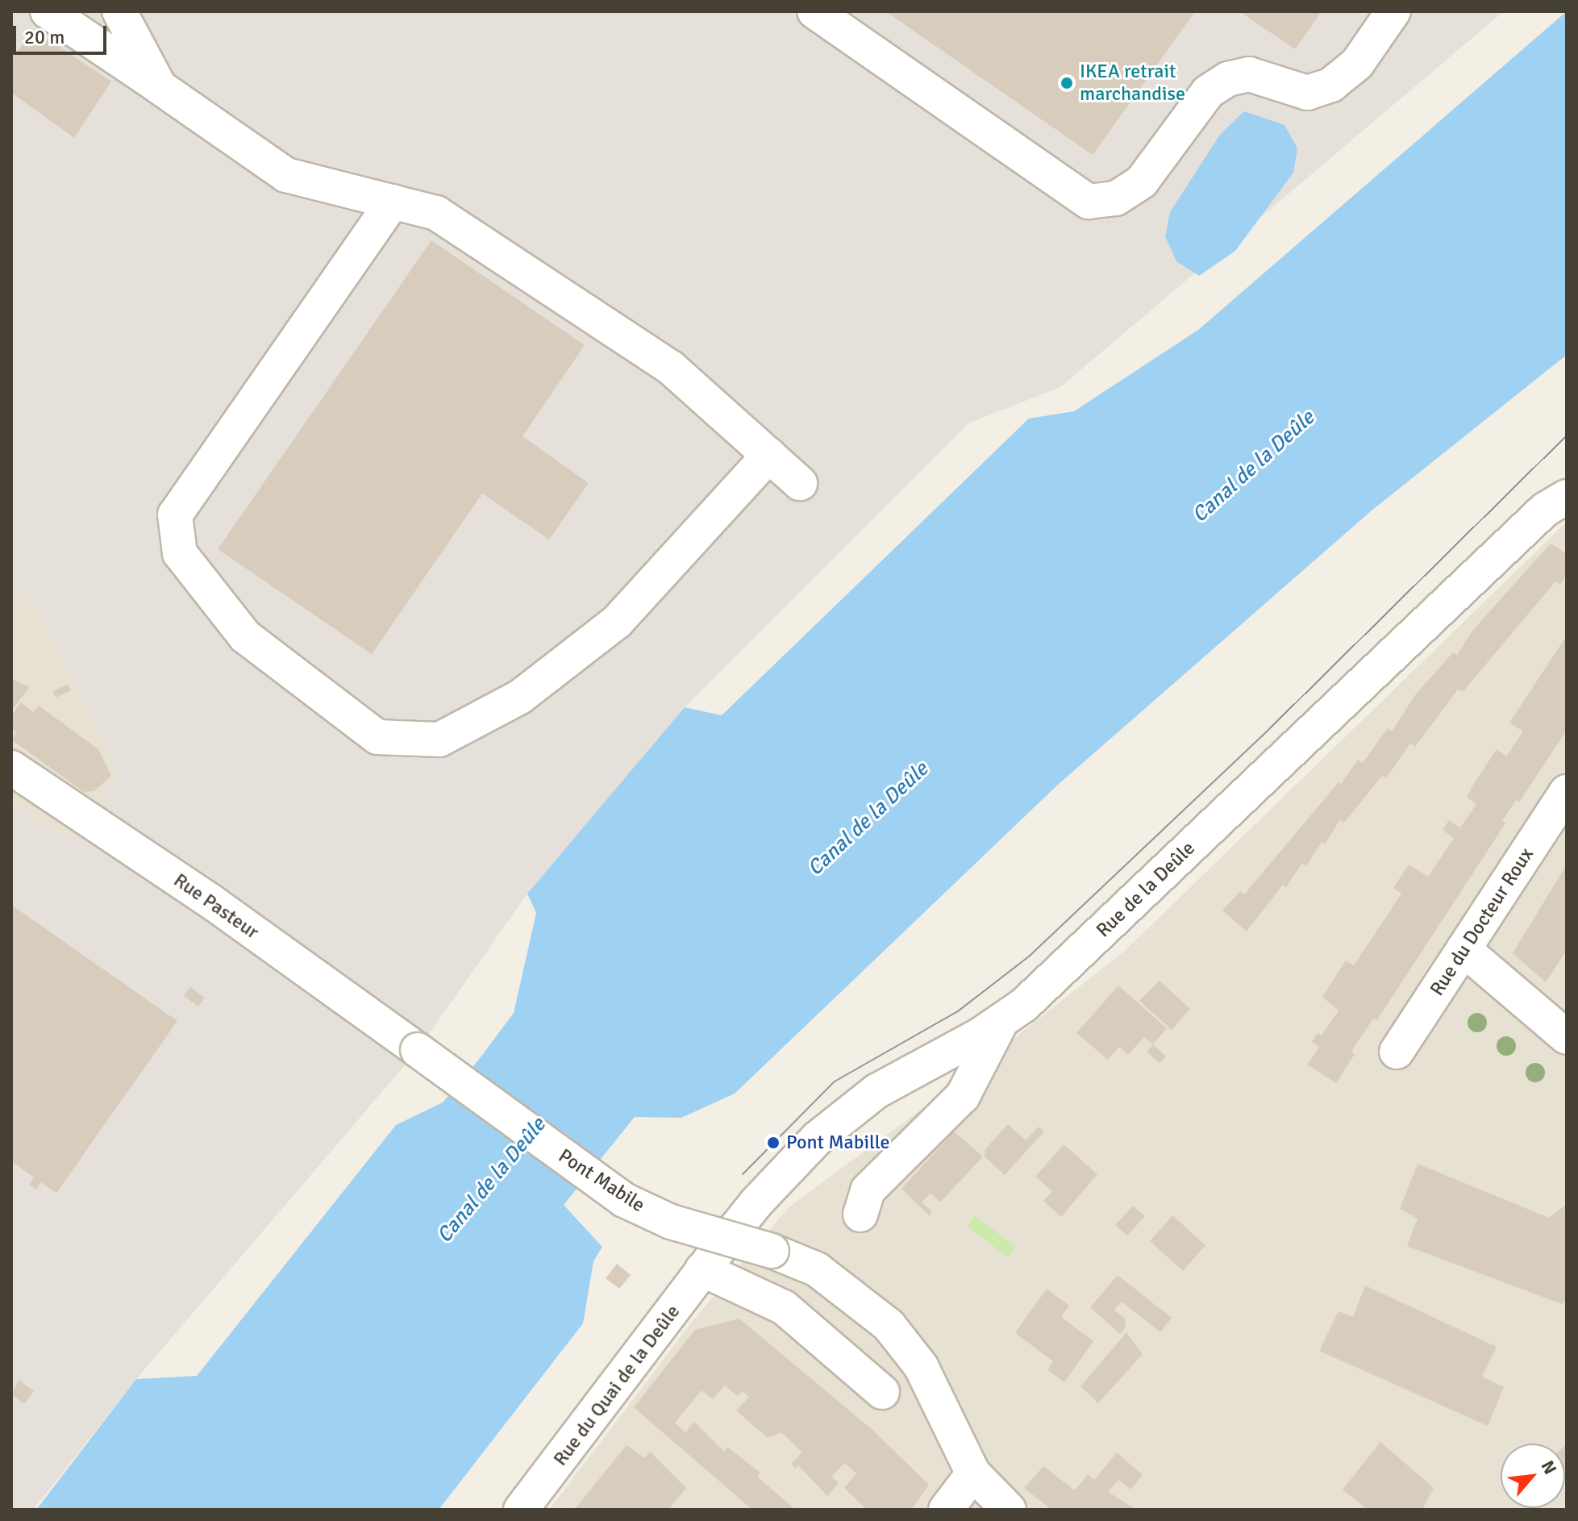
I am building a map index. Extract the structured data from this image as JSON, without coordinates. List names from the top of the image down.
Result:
{
  "streets": {
    "street": [
      "Rue de la Deûle",
      "Rue Pasteur",
      "Rue du Docteur Roux",
      "Pont Mabile",
      "Rue du Quai de la Deûle"
    ]
  },
  "crossings": [
    ["Rue de la Deûle", "Rue du Quai de la Deûle"],
    ["Rue Pasteur", "Pont Mabile"]
  ],
  "water": ["Canal de la Deûle"],
  "places": ["IKEA retrait marchandise", "Pont Mabille"],
  "scale_bar": "20 m",
  "north": "top right"
}
